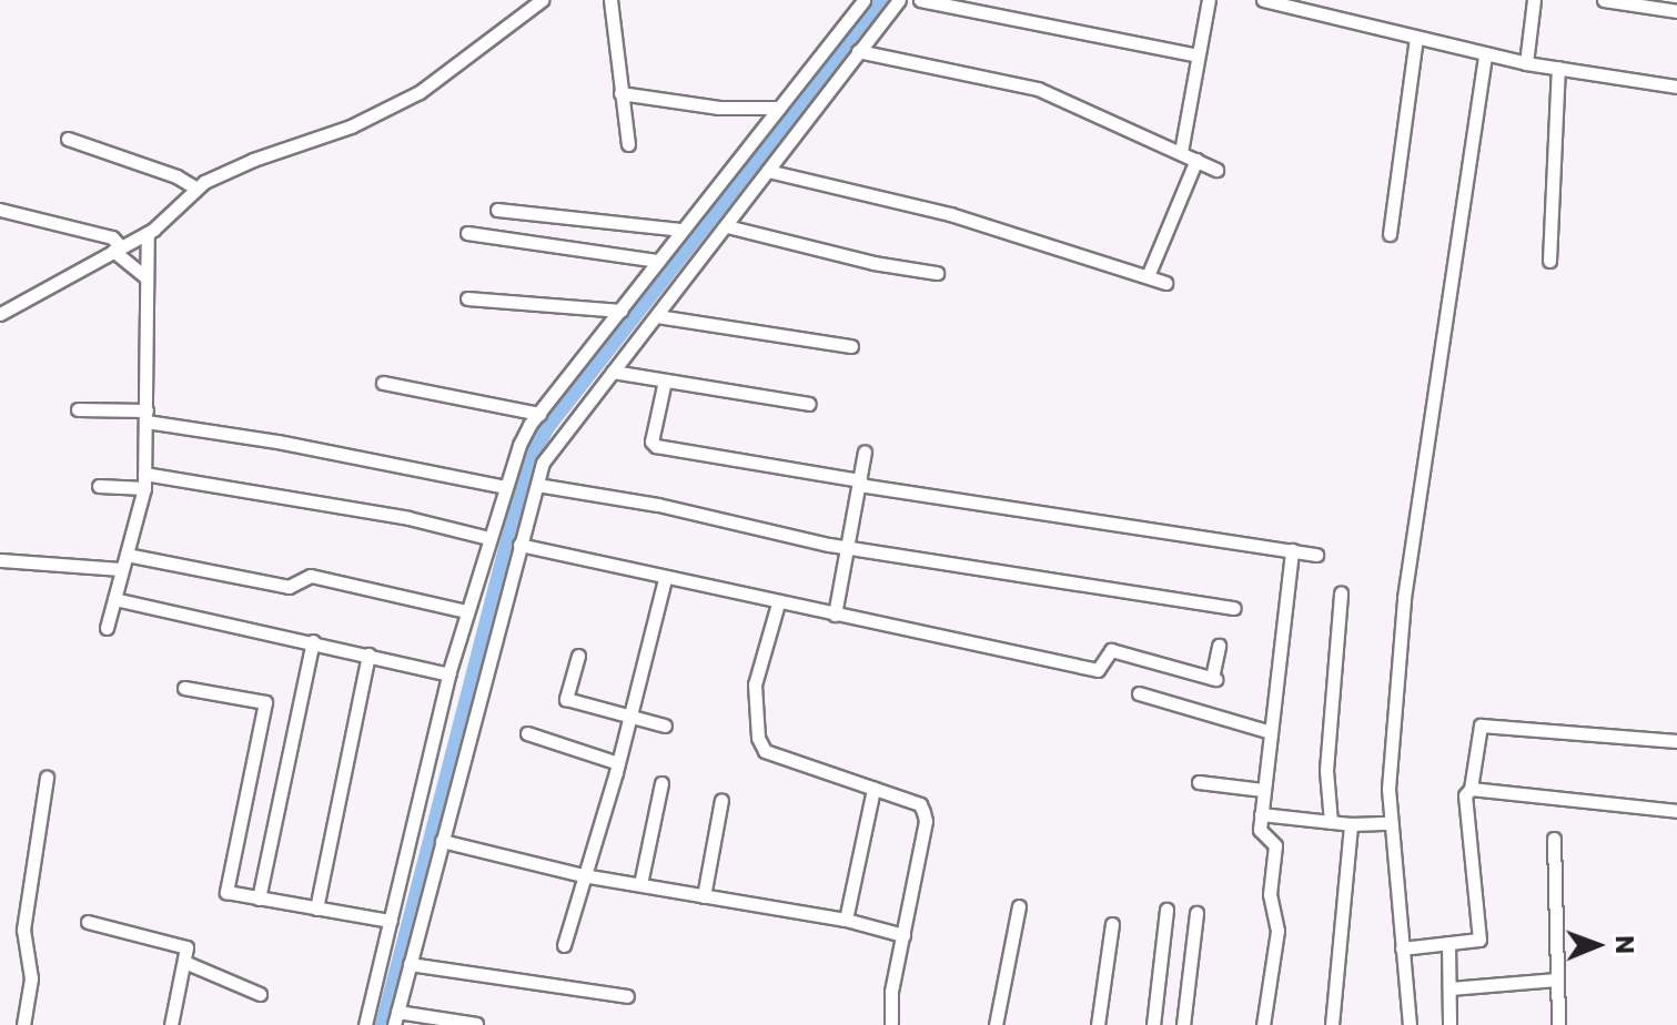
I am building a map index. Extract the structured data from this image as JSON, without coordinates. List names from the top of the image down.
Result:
{
  "north": "right"
}
